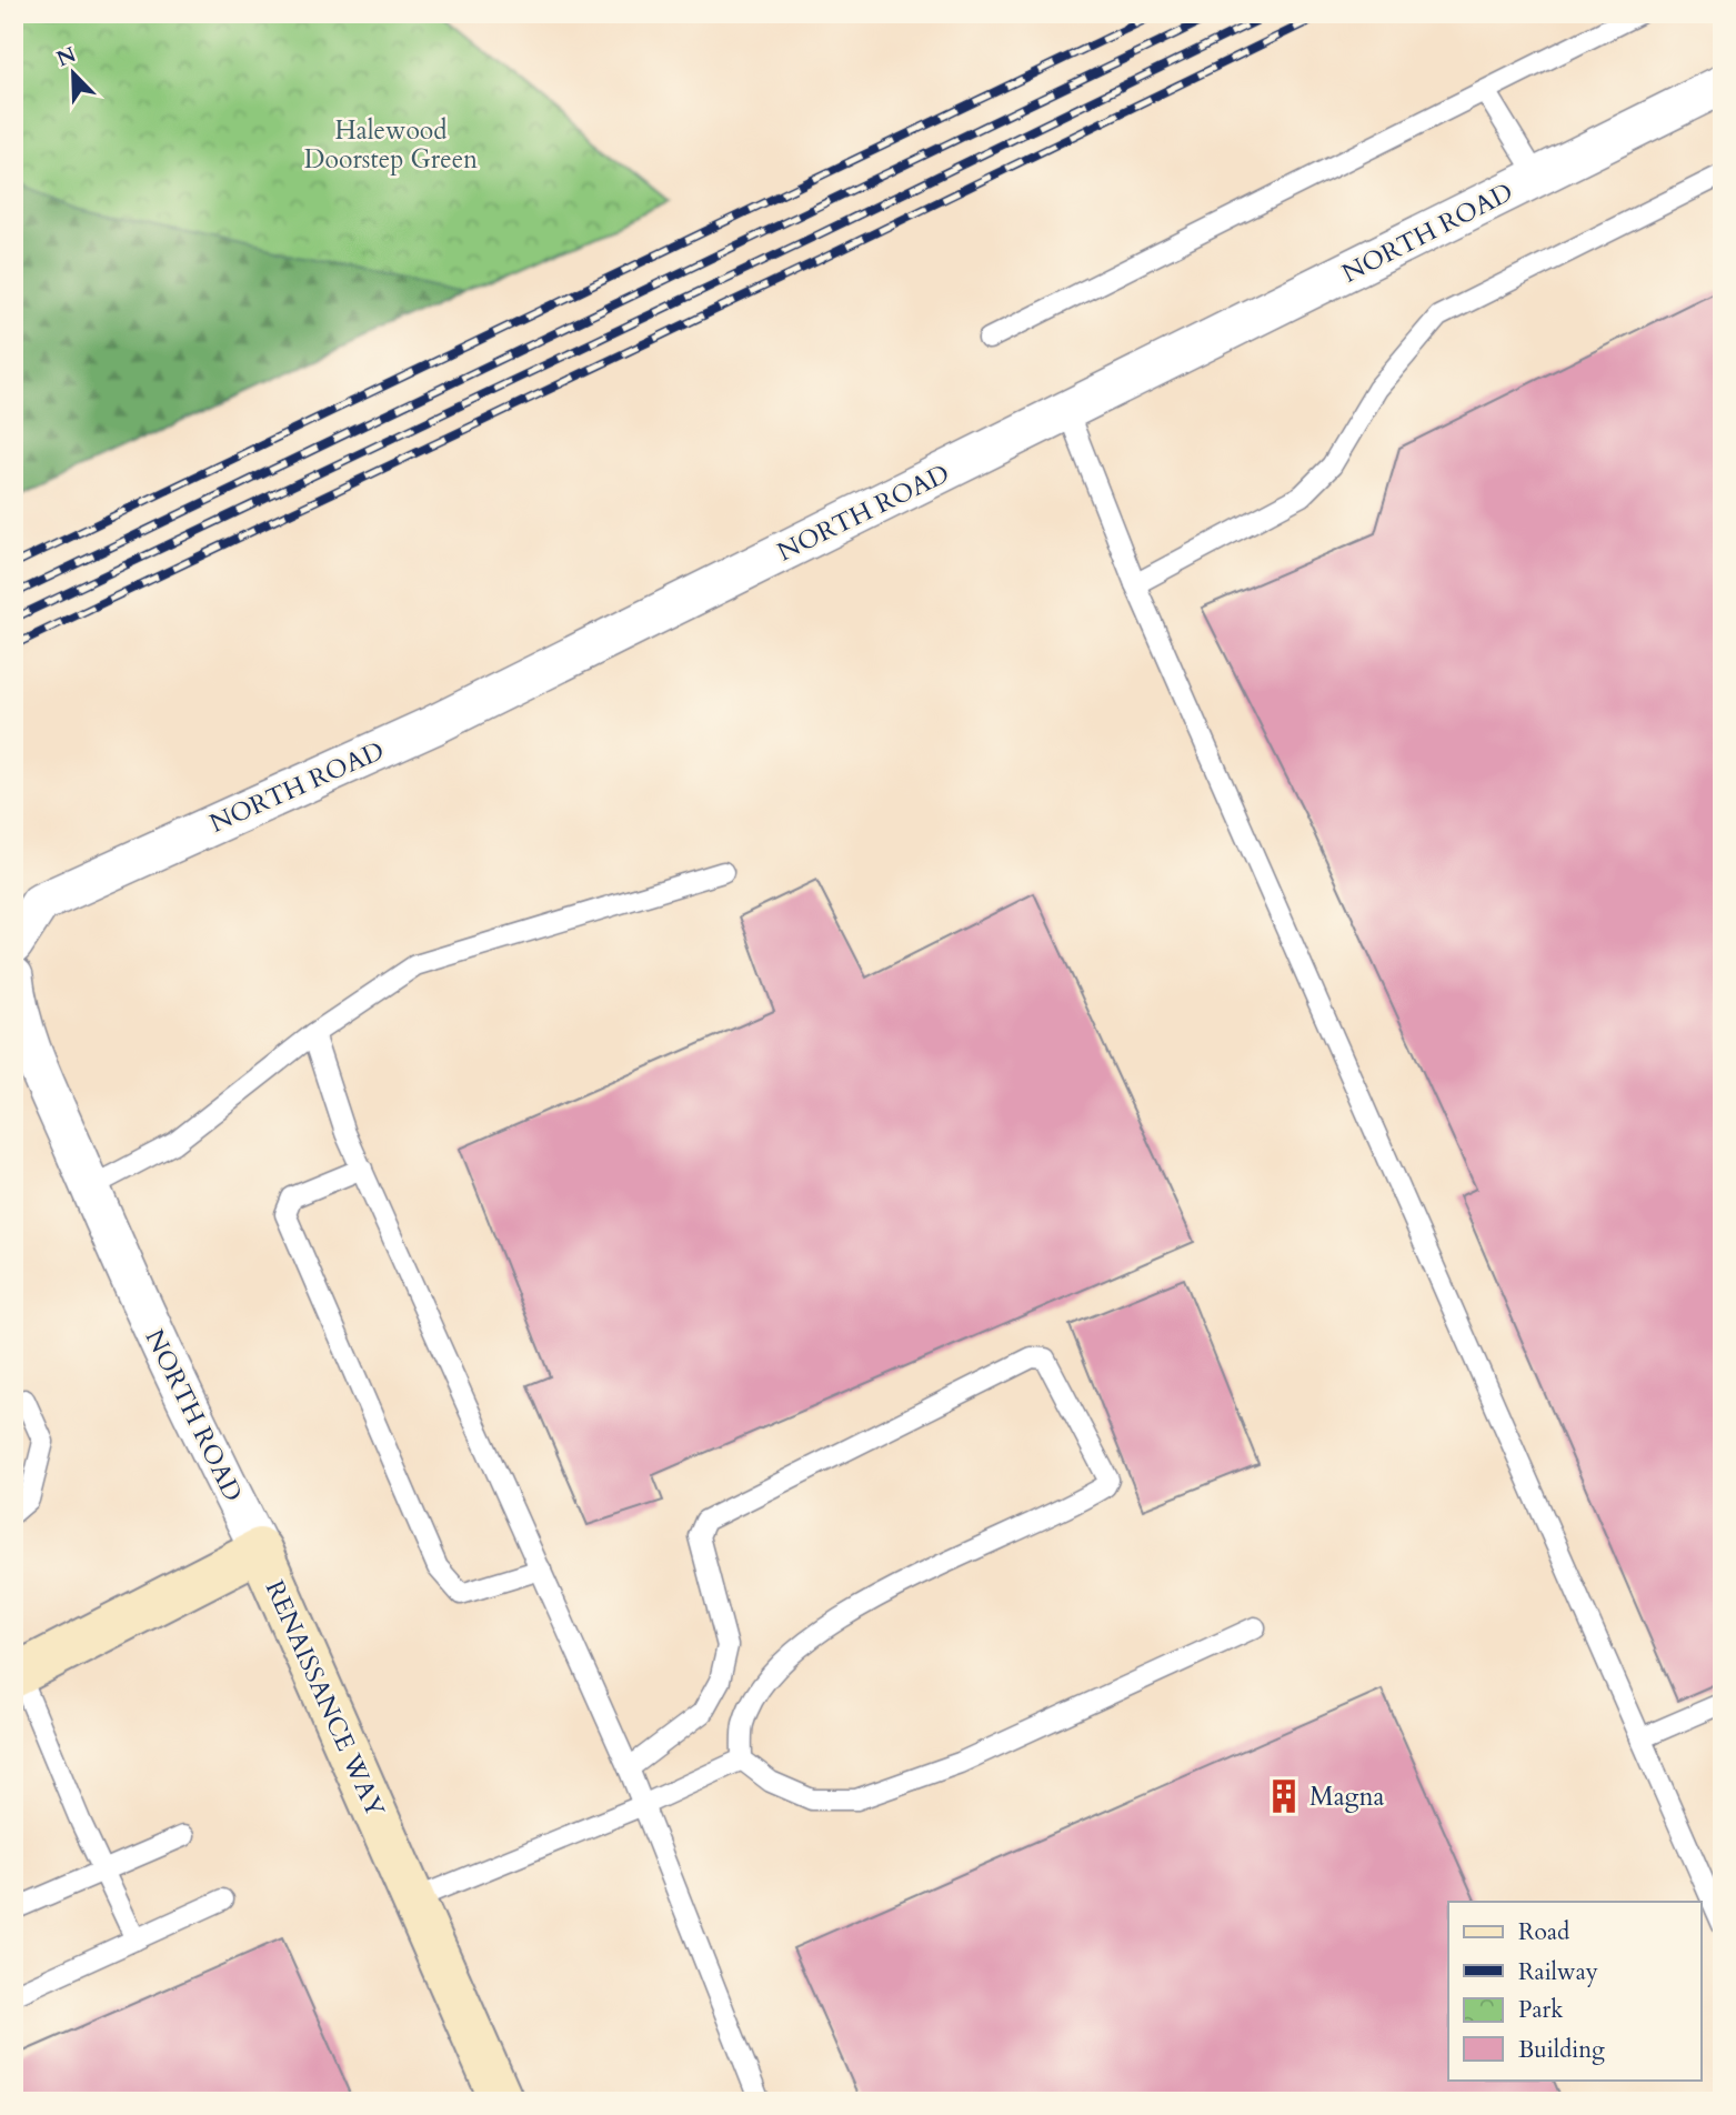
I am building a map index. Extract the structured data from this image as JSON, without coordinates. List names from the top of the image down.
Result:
{
  "streets": {
    "street": ["NORTH ROAD", "RENAISSANCE WAY"]
  },
  "crossings": [
    ["NORTH ROAD", "RENAISSANCE WAY"]
  ],
  "parks": ["Halewood Doorstep Green"],
  "places": {
    "building": ["Magna"]
  },
  "legend": [
    "Road",
    "Railway",
    "Park",
    "Building"
  ],
  "north": "top left"
}
